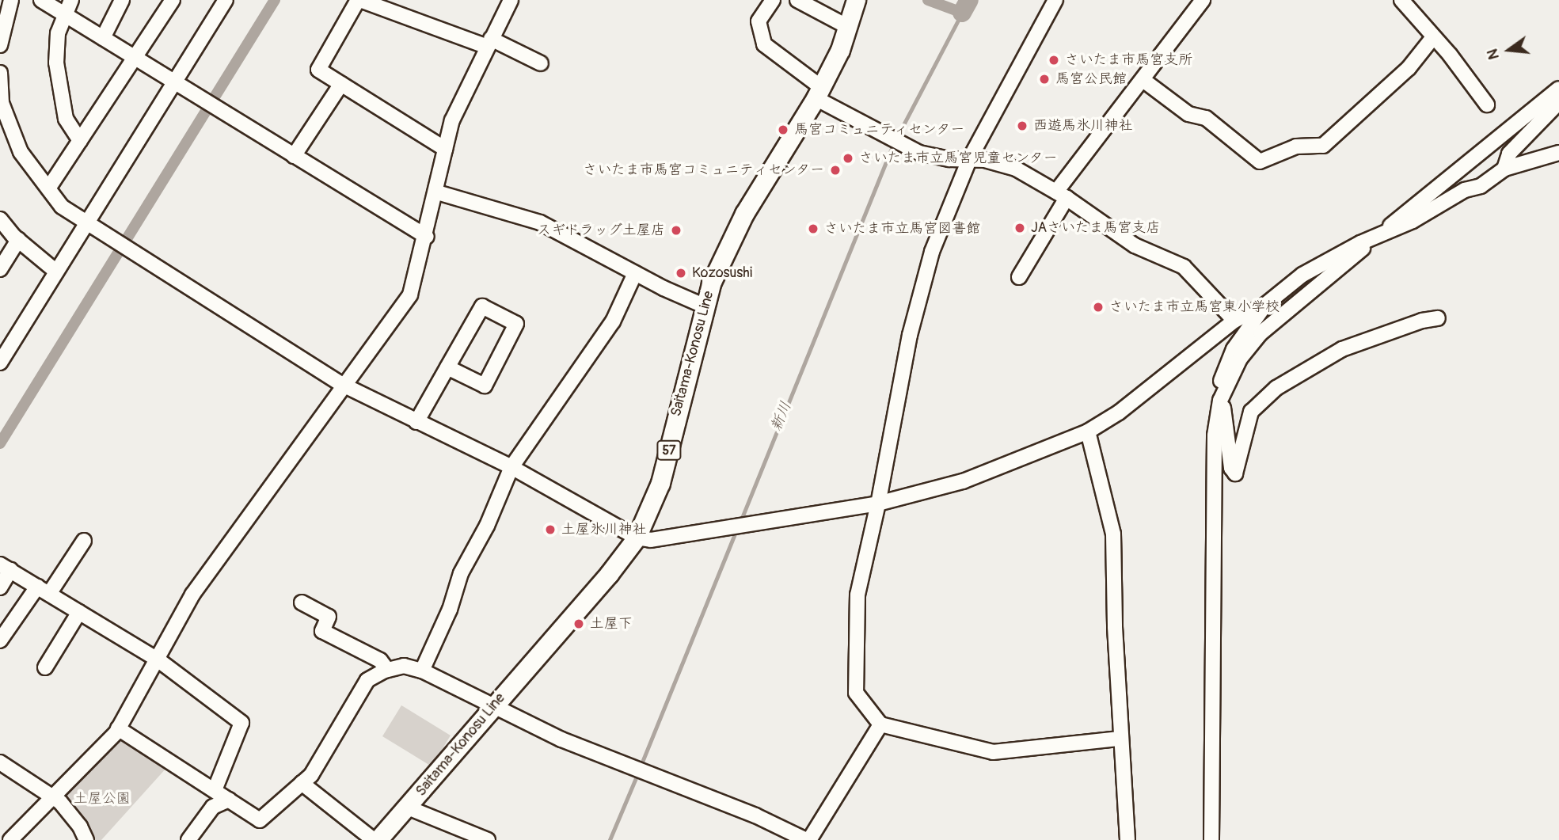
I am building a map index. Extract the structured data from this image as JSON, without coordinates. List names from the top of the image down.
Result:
{
  "streets": {
    "main road": ["Saitama-Konosu Line", "57"]
  },
  "water": ["新川"],
  "parks": ["土屋公園"],
  "places": [
    "さいたま市馬宮支所",
    "馬宮公民館",
    "西遊馬氷川神社",
    "馬宮コミュニティセンター",
    "さいたま市立馬宮児童センター",
    "さいたま市馬宮コミュニティセンター",
    "JAさいたま馬宮支店",
    "さいたま市立馬宮図書館",
    "スギドラッグ土屋店",
    "Kozosushi",
    "さいたま市立馬宮東小学校",
    "土屋氷川神社",
    "土屋下"
  ],
  "north": "left"
}
